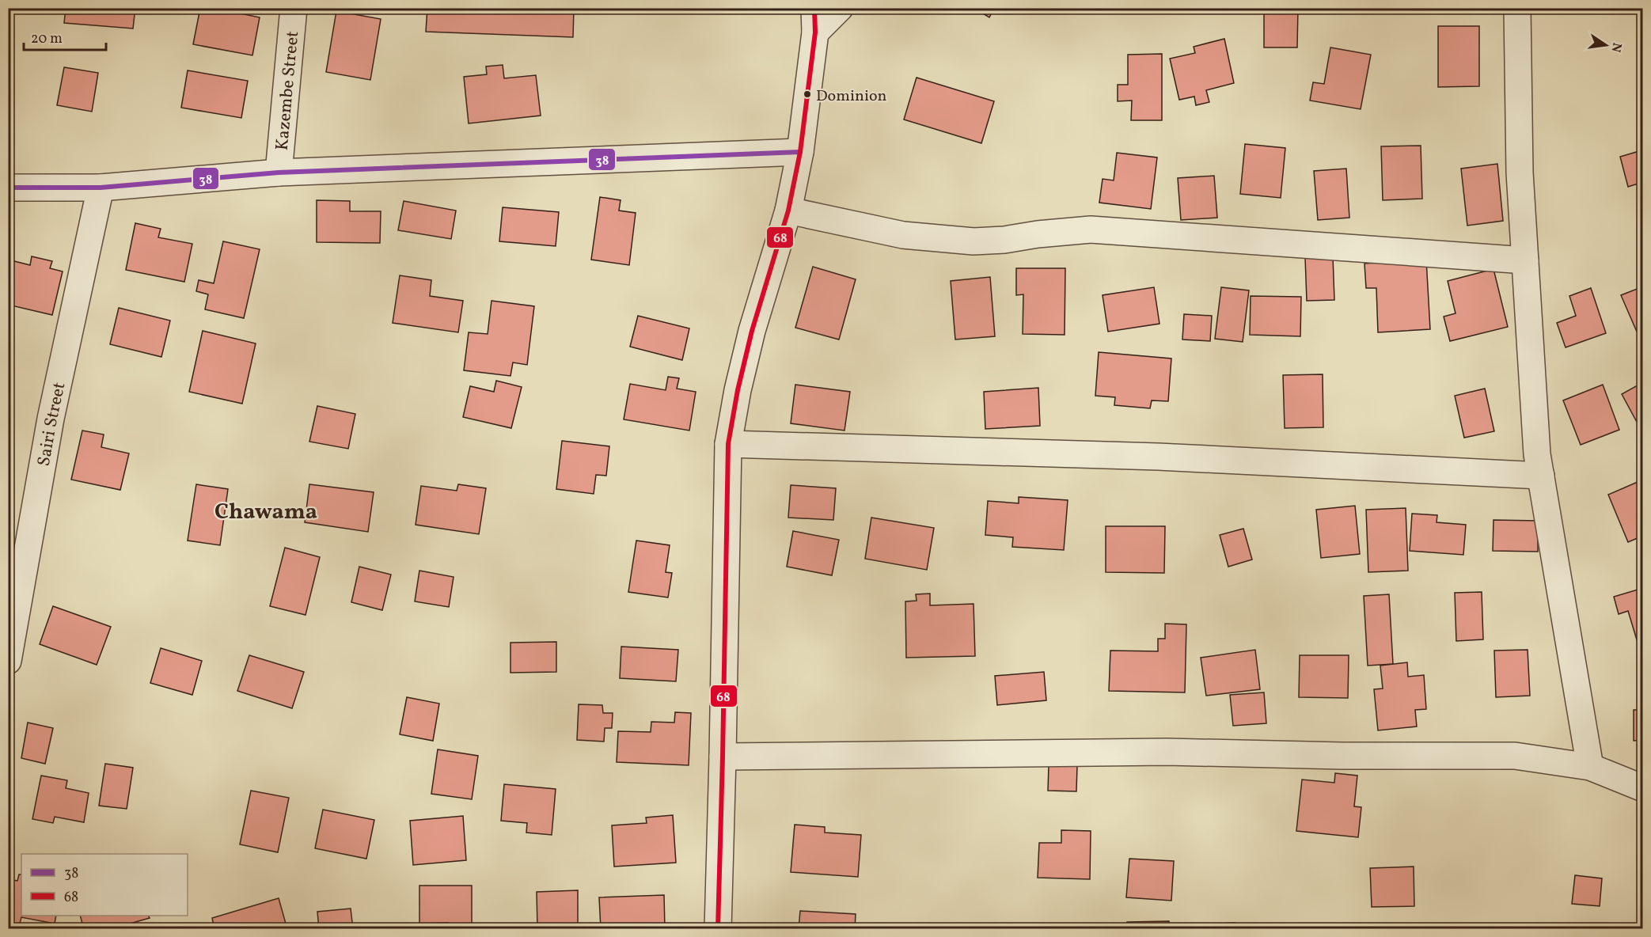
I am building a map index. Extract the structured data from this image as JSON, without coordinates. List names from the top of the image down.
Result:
{
  "streets": {
    "street": ["Kazembe Street", "Sairi Street"]
  },
  "districts": ["Chawama"],
  "places": ["Dominion"],
  "lines": ["transit line 68", "transit line 38"],
  "legend": ["38", "68"],
  "scale_bar": "20 m",
  "north": "right"
}
